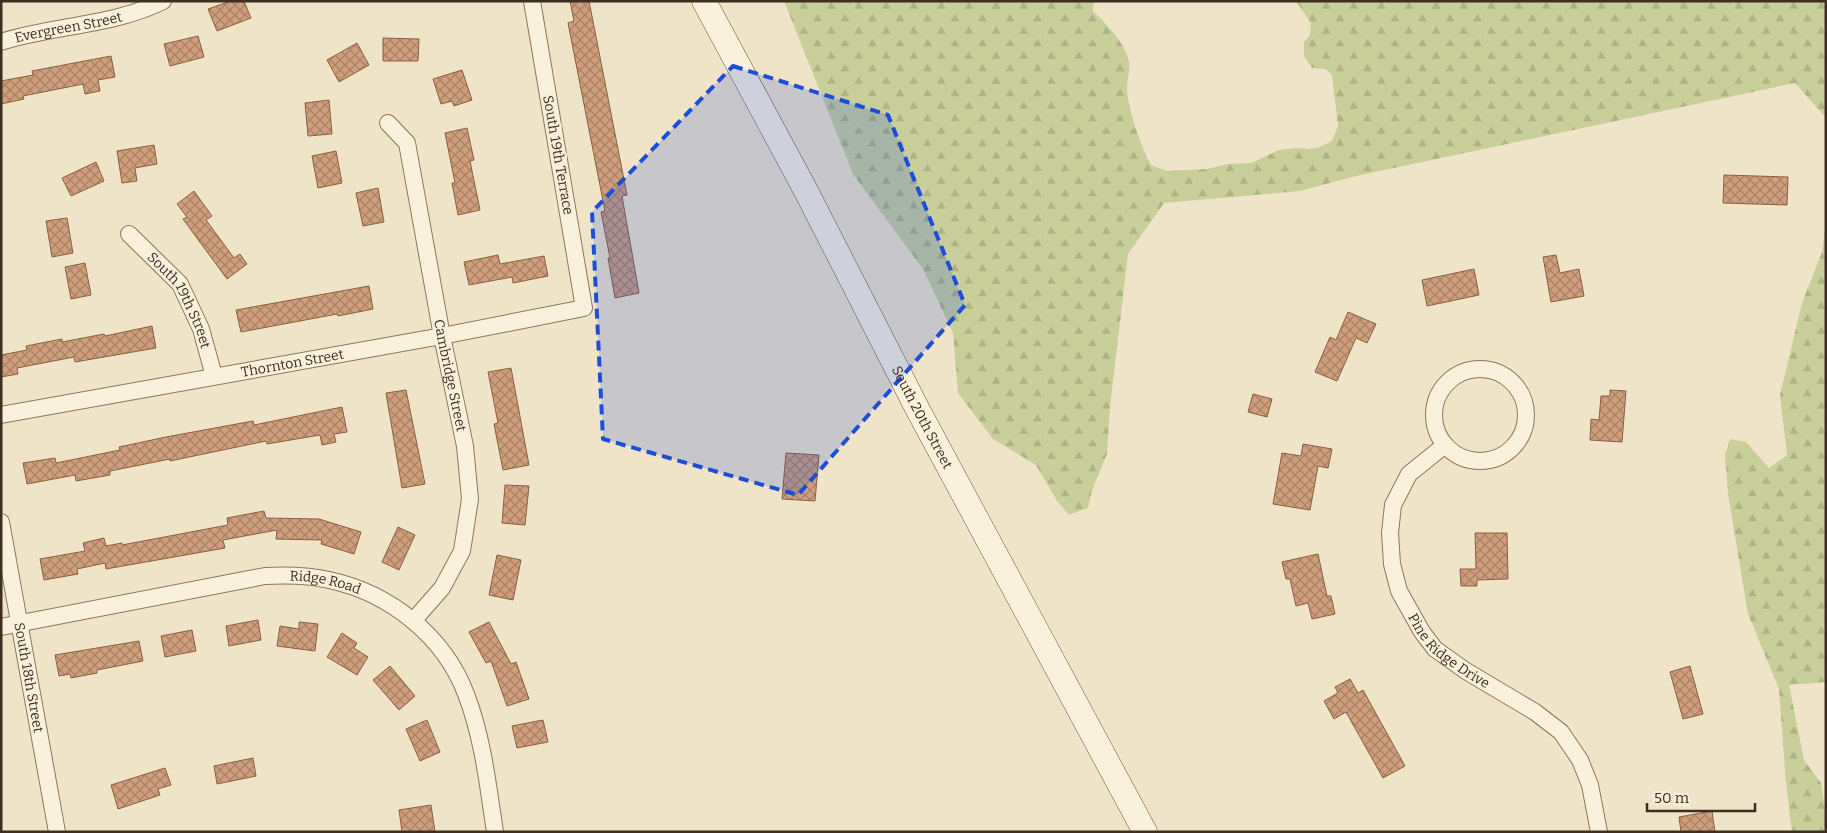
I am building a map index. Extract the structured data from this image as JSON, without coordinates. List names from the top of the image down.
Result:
{
  "streets": {
    "main road": ["South 20th Street"],
    "street": [
      "Evergreen Street",
      "South 19th Terrace",
      "South 19th Street",
      "Thornton Street",
      "Cambridge Street",
      "Ridge Road",
      "Pine Ridge Drive",
      "South 18th Street"
    ]
  },
  "crossings": [
    ["South 19th Terrace", "Thornton Street"],
    ["South 19th Street", "Thornton Street"],
    ["Thornton Street", "Cambridge Street"],
    ["Cambridge Street", "Ridge Road"],
    ["Ridge Road", "South 18th Street"]
  ],
  "scale_bar": "50 m"
}
